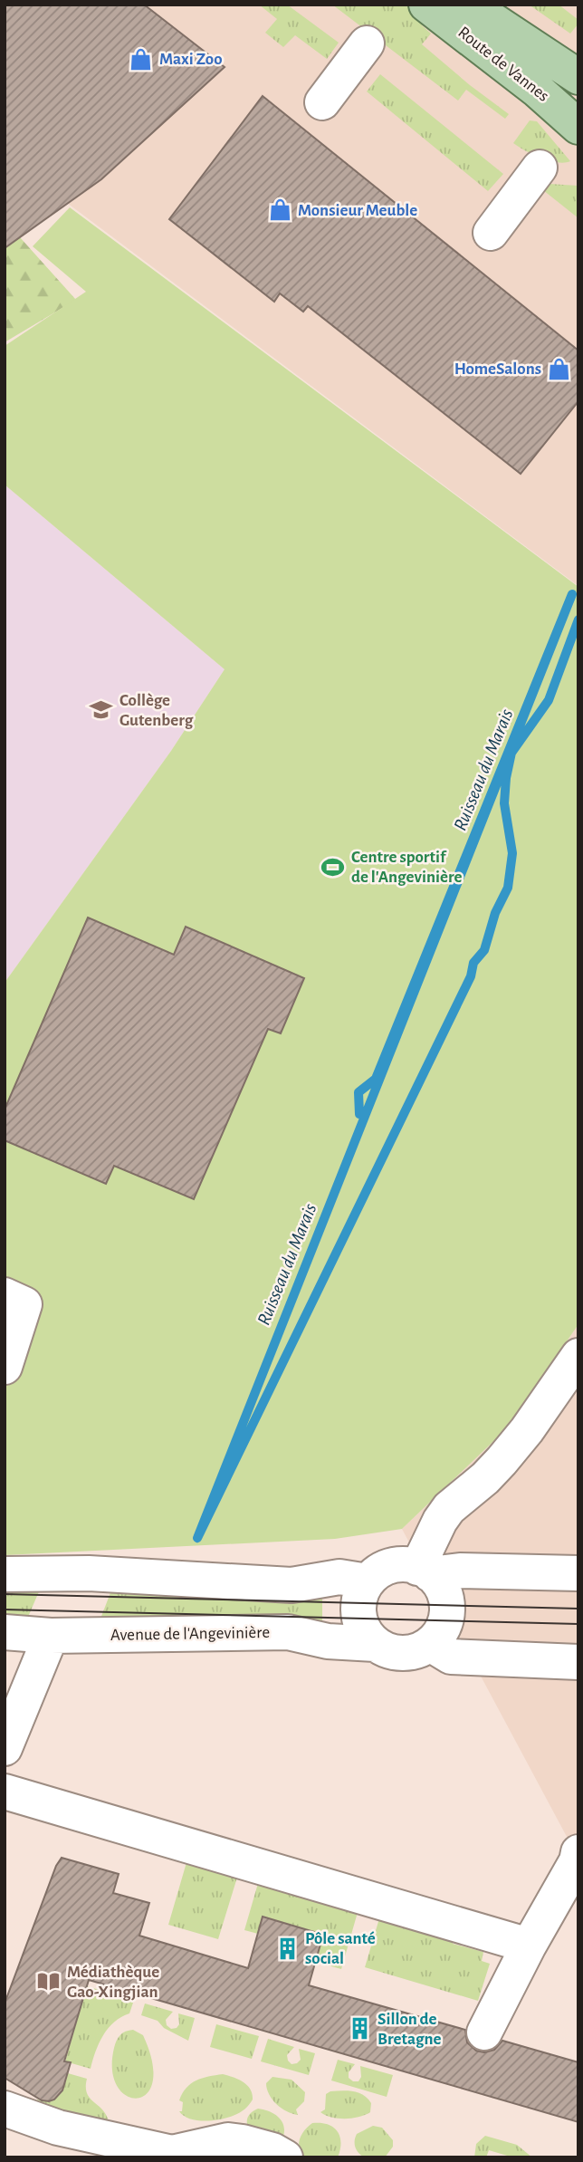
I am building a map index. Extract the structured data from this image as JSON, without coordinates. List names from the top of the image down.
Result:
{
  "streets": {
    "main road": ["Route de Vannes"],
    "street": ["Avenue de l'Angevinière"]
  },
  "water": ["Ruisseau du Marais"],
  "places": {
    "shop": ["Maxi Zoo", "Monsieur Meuble", "HomeSalons"],
    "school or university": ["Collège Gutenberg"],
    "sports": ["Centre sportif de l'Angevinière"],
    "building": ["Pôle santé social", "Sillon de Bretagne"],
    "library": ["Médiathèque Gao-Xingjian"]
  }
}
